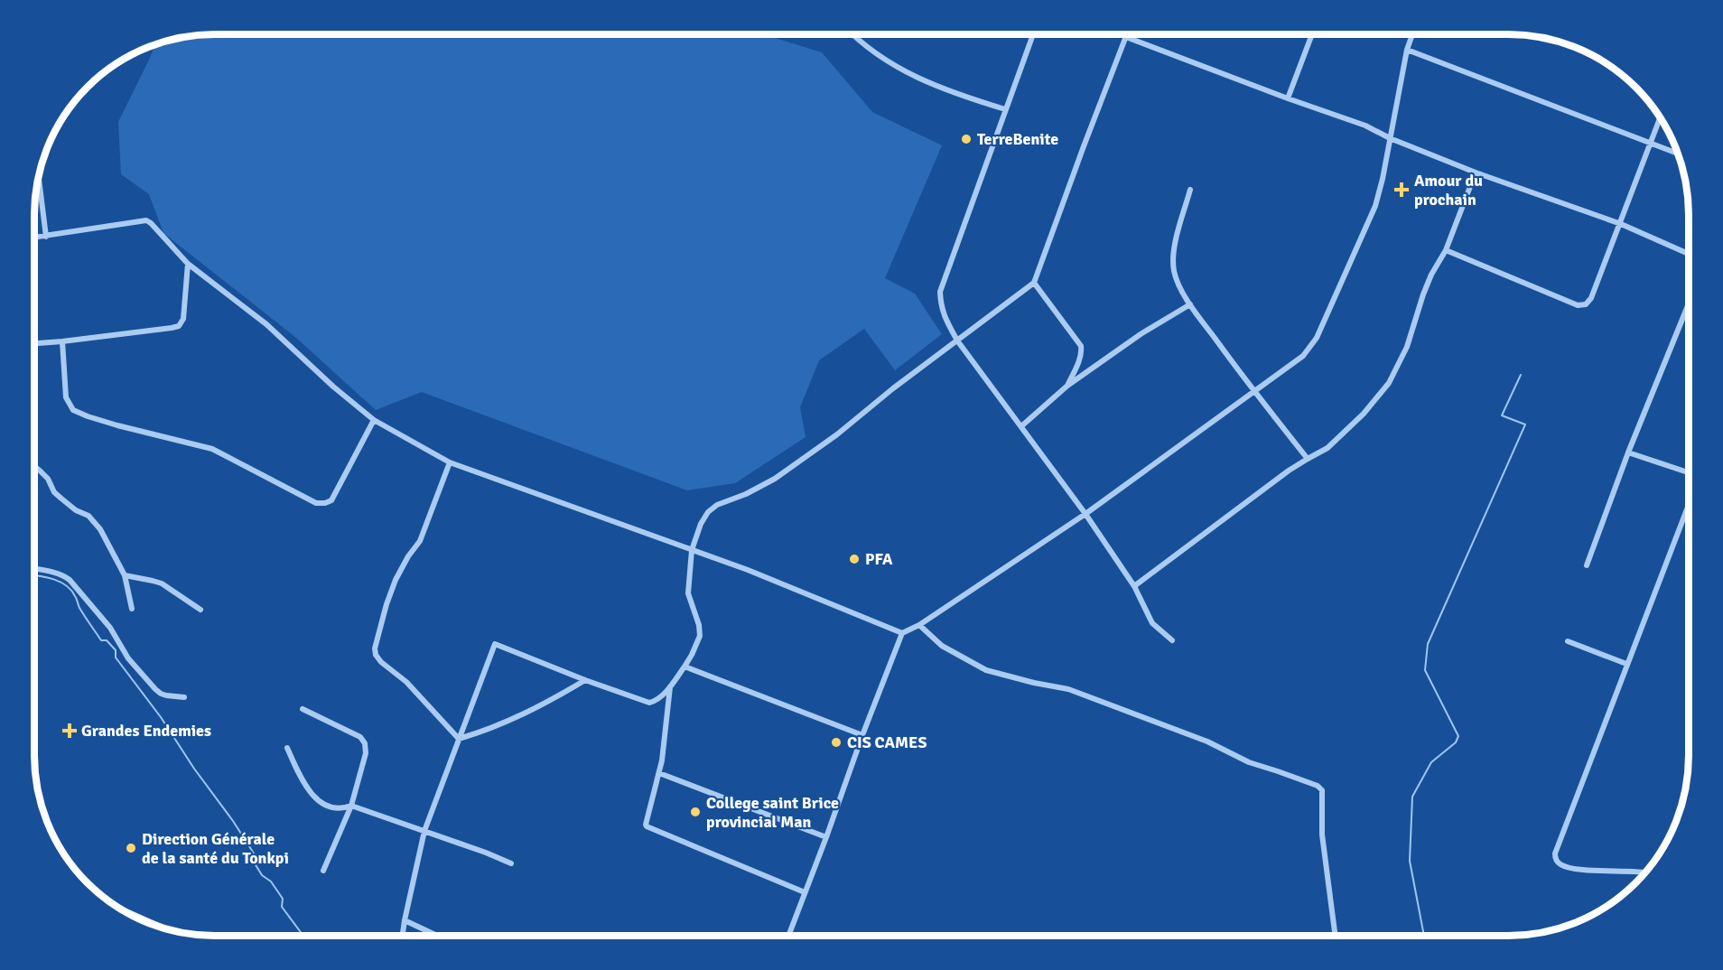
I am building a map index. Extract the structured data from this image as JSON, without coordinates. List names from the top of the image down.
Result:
{
  "places": {
    "other": [
      "TerreBenite",
      "PFA",
      "CIS CAMES",
      "College saint Brice provincial Man",
      "Direction Générale de la santé du Tonkpi"
    ],
    "health": ["Amour du prochain", "Grandes Endemies"]
  }
}
